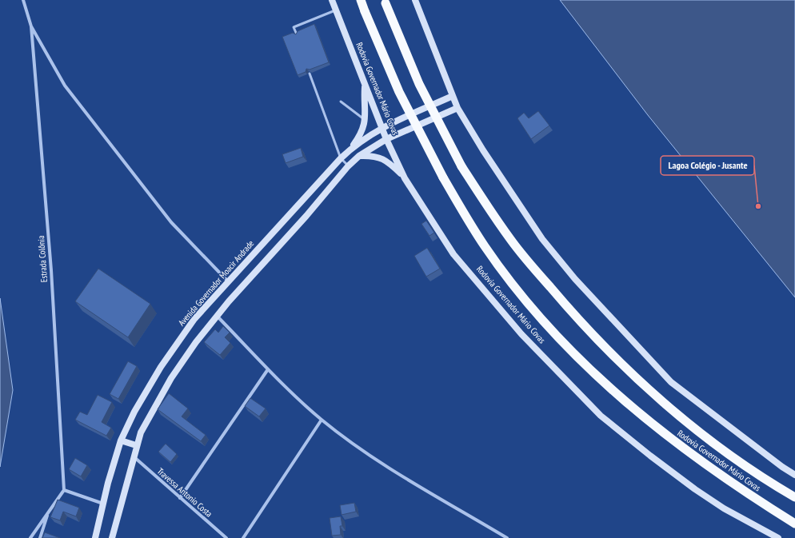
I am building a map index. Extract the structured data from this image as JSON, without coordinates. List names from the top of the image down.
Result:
{
  "streets": {
    "highway": ["Rodovia Governador Mário Covas"],
    "main road": ["Avenida Governador Moacir Andrade"],
    "street": ["Estrada Colônia", "Travessa Antonio Costa"]
  },
  "crossings": [
    ["Rodovia Governador Mário Covas", "Avenida Governador Moacir Andrade"]
  ],
  "places": ["Lagoa Colégio - Jusante"]
}
